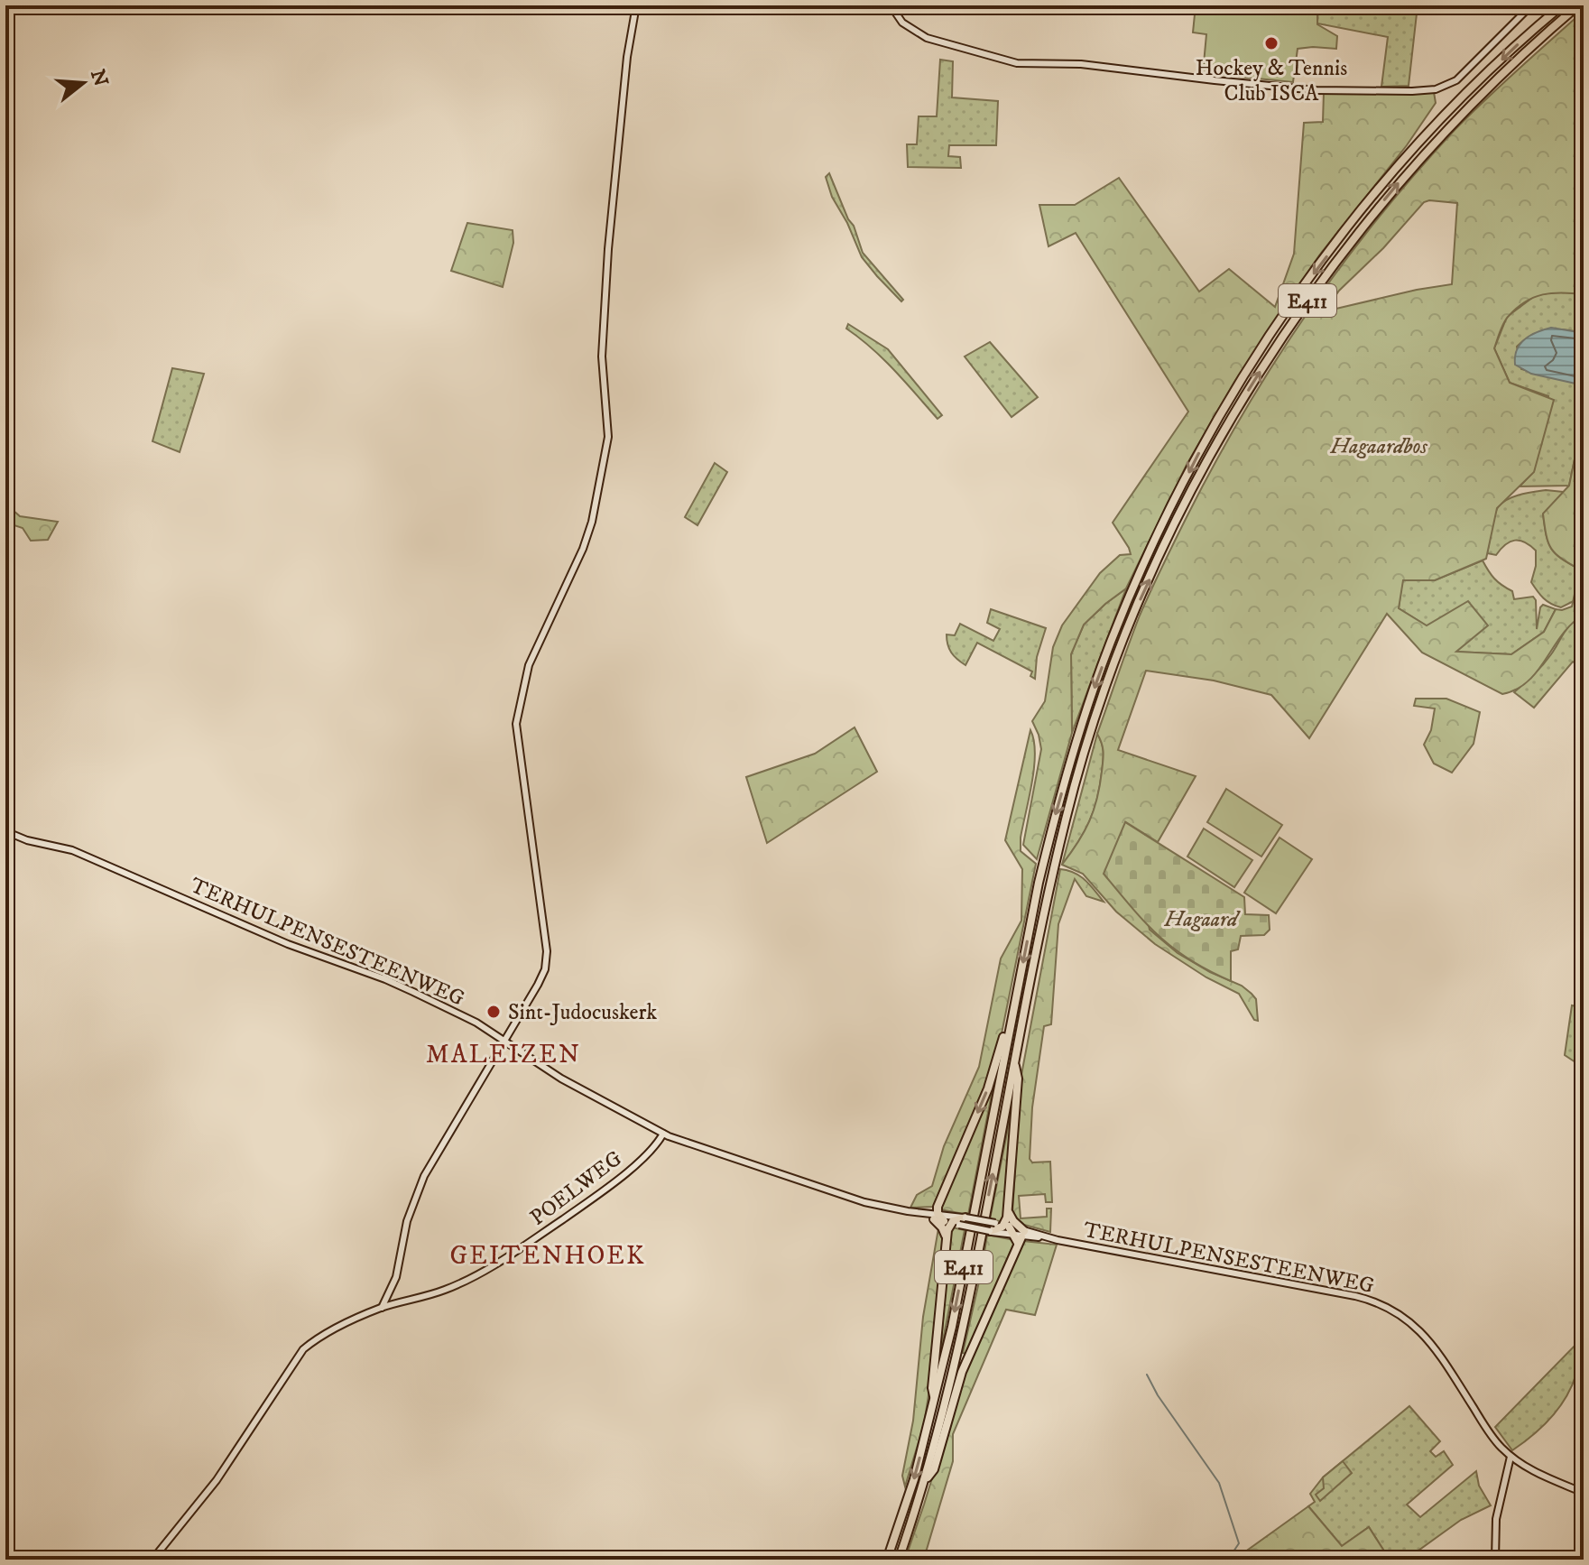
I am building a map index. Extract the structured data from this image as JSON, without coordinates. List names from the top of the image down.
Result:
{
  "streets": {
    "highway": ["E411"],
    "street": ["TERHULPENSESTEENWEG", "POELWEG"]
  },
  "crossings": [
    ["TERHULPENSESTEENWEG", "POELWEG"]
  ],
  "districts": ["MALEIZEN", "GEITENHOEK"],
  "parks": ["Hagaardbos", "Hagaard"],
  "places": ["Hockey & Tennis Club ISCA", "Sint-Judocuskerk"],
  "north": "right"
}
